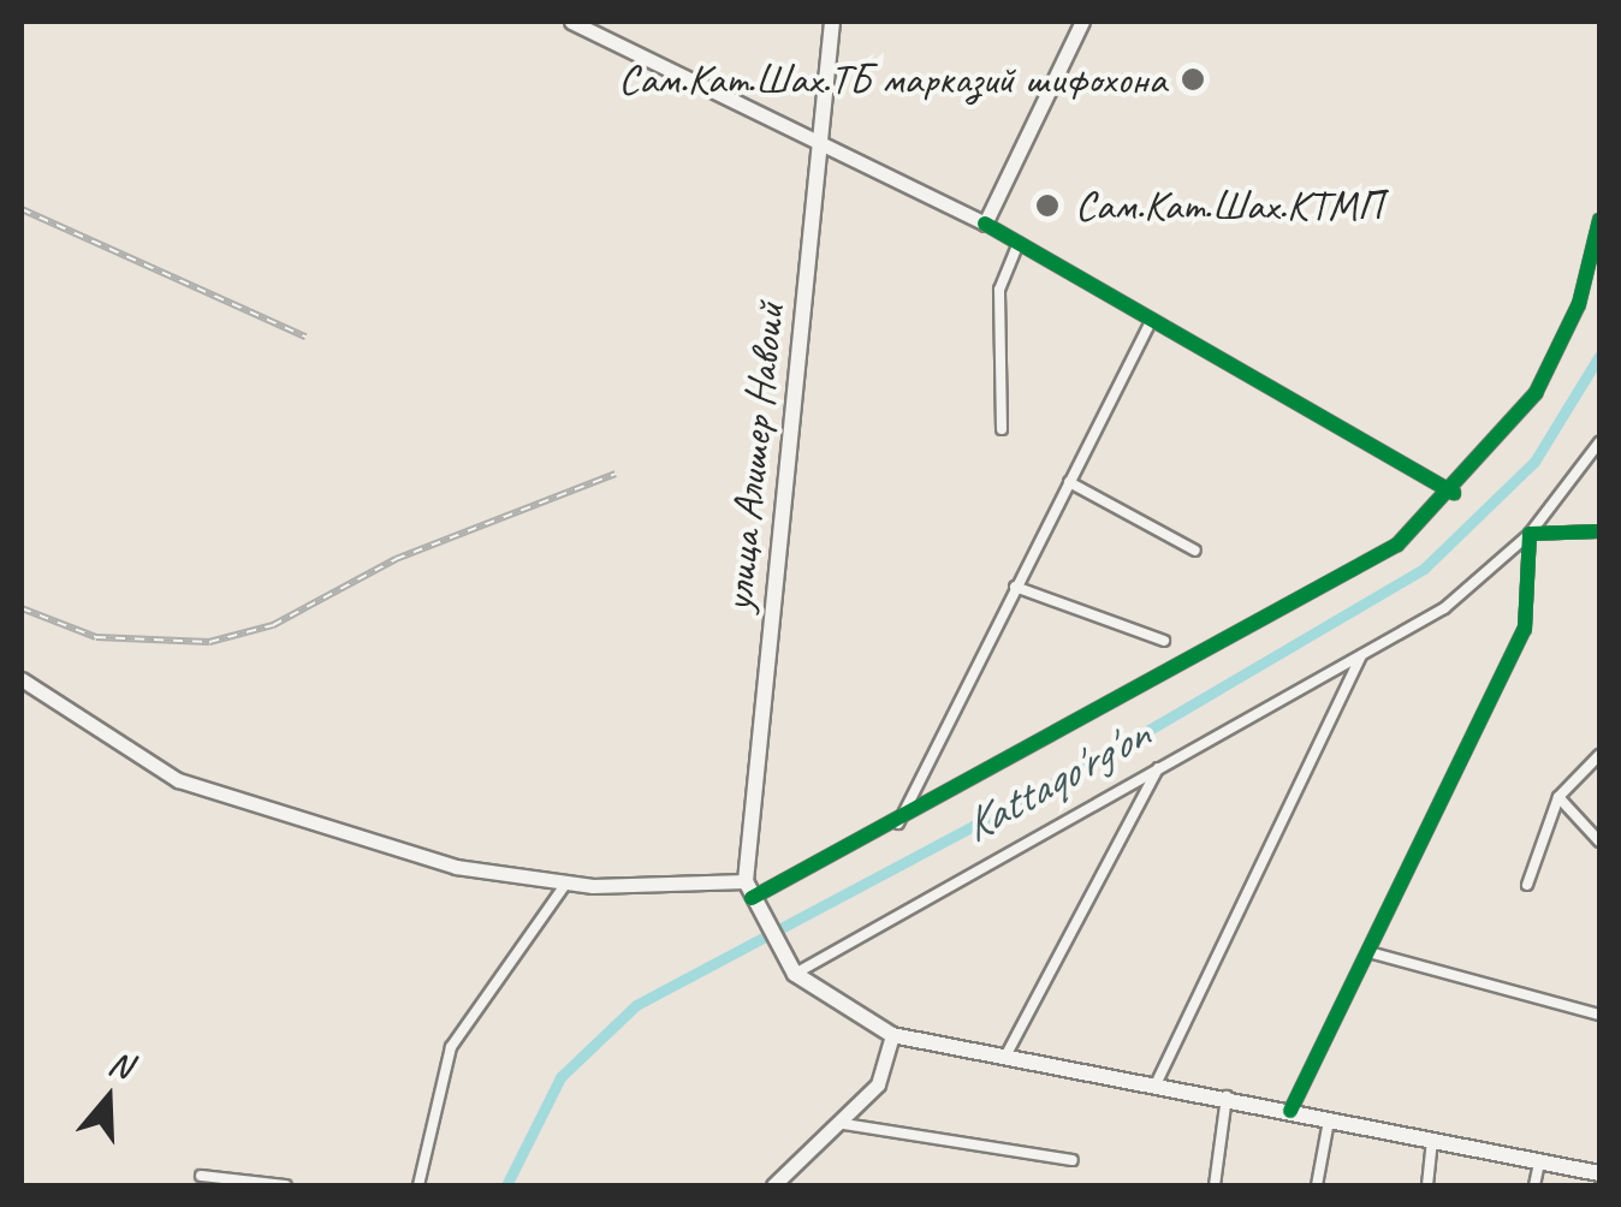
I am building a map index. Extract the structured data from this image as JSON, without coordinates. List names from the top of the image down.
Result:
{
  "streets": {
    "main road": ["улица Алишер Навоий"]
  },
  "water": ["Kattaqo'rg'on"],
  "places": ["Сам.Кат.Шах.ТБ марказий шифохона", "Сам.Кат.Шах.КТМП"],
  "north": "top"
}
